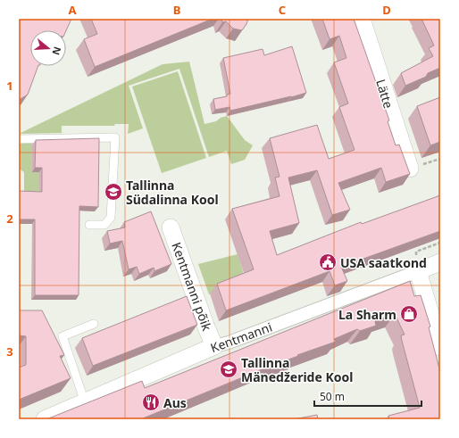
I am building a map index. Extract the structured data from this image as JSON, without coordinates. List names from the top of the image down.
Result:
{
  "streets": {
    "street": ["Lätte", "Kentmanni põik", "Kentmanni"]
  },
  "crossings": [
    ["Kentmanni põik", "Kentmanni"]
  ],
  "places": {
    "school or university": ["Tallinna Südalinna Kool", "Tallinna Mänedžeride Kool"],
    "public building": ["USA saatkond"],
    "shop": ["La Sharm"],
    "restaurant": ["Aus"]
  },
  "scale_bar": "50 m",
  "north": "right",
  "grid": {
    "columns": [
      "A",
      "B",
      "C",
      "D"
    ],
    "rows": ["1", "2", "3"]
  }
}
